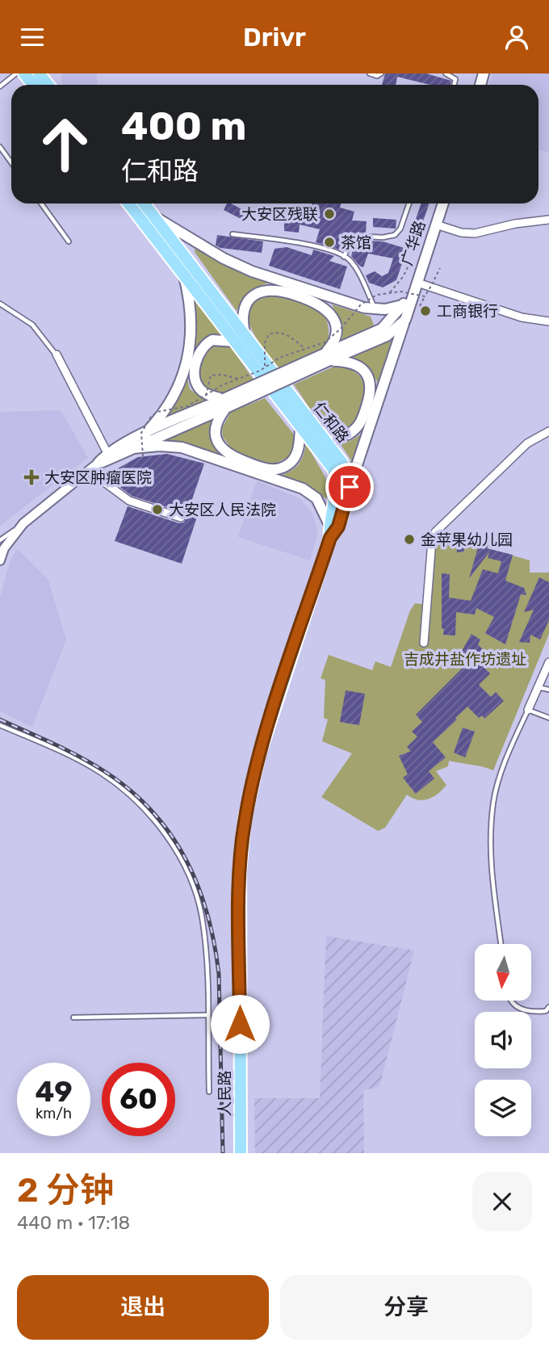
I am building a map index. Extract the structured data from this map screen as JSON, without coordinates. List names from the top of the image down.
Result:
{
  "streets": {
    "main road": ["广华路", "仁和路", "人民路"]
  },
  "crossings": [
    ["广华路", "仁和路"],
    ["仁和路", "人民路"]
  ],
  "parks": ["吉成井盐作坊遗址"],
  "places": {
    "other": [
      "大安区残联",
      "茶馆",
      "工商银行",
      "大安区人民法院",
      "金苹果幼儿园"
    ],
    "health": ["大安区肿瘤医院"]
  },
  "north": "bottom",
  "page": {
    "header": "Drivr",
    "turn": ["400 m", "仁和路"],
    "speed": "49 km/h",
    "limit": "60",
    "heading": ["2 分钟", "440 m · 17:18"],
    "buttons": ["退出", "分享"]
  }
}
